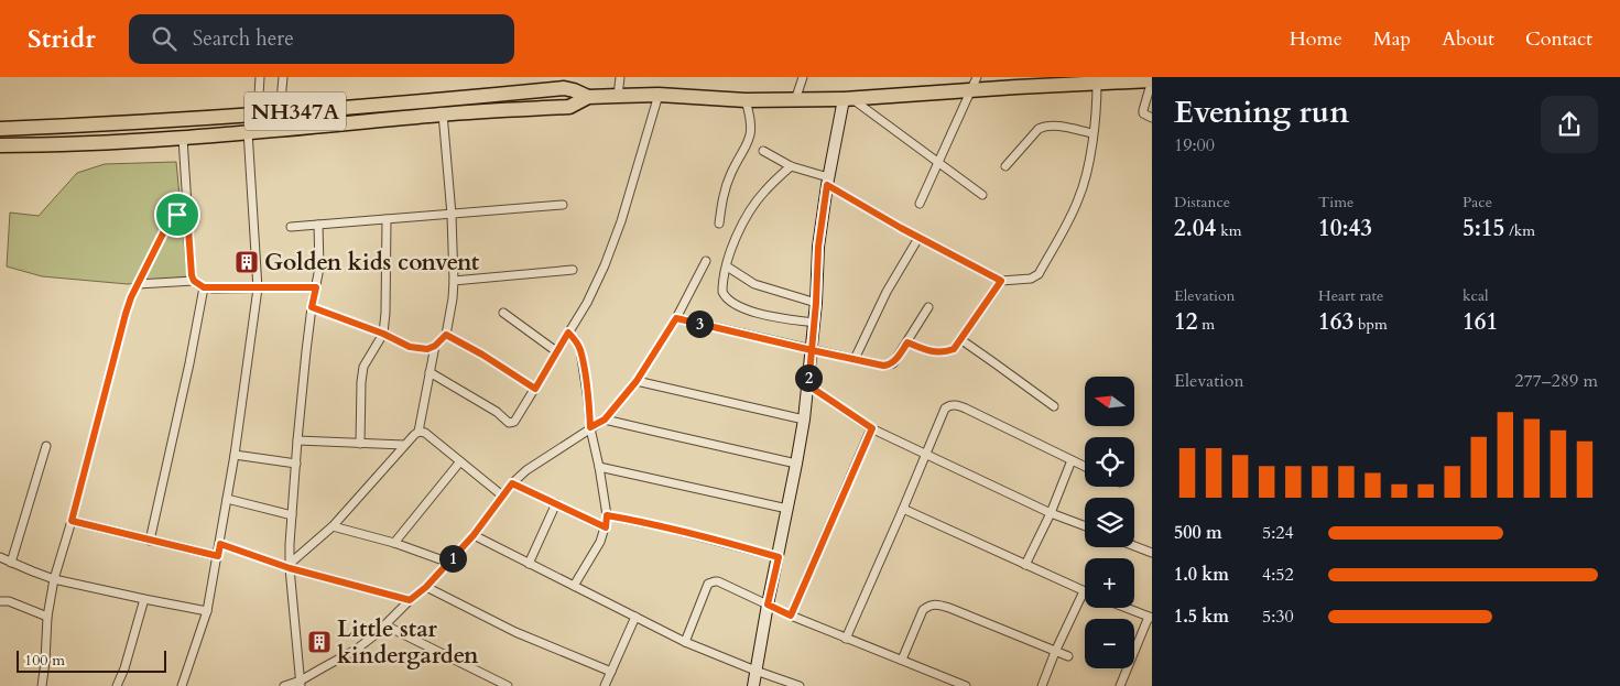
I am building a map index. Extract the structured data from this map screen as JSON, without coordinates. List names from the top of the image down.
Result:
{
  "streets": {
    "highway": ["NH347A"]
  },
  "places": {
    "building": ["Golden kids convent", "Little star kindergarden"]
  },
  "scale_bar": "100 m",
  "north": "left",
  "page": {
    "header": "Stridr",
    "search": "Search here",
    "nav": [
      "Home",
      "Map",
      "About",
      "Contact"
    ],
    "heading": ["Evening run", "19:00"],
    "stats": [
      ["Distance", "2.04 km"],
      ["Time", "10:43"],
      ["Pace", "5:15 /km"],
      ["Elevation", "12 m"],
      ["Heart rate", "163 bpm"],
      ["kcal", "161"]
    ],
    "pins": ["3", "2", "1"],
    "chart": ["Elevation", "277–289 m"],
    "map_buttons": ["+", "−"],
    "list": [
      {
        "name": "500 m",
        "note": "5:24"
      },
      {
        "name": "1.0 km",
        "note": "4:52"
      },
      {
        "name": "1.5 km",
        "note": "5:30"
      }
    ],
    "scale": "100 m"
  }
}
